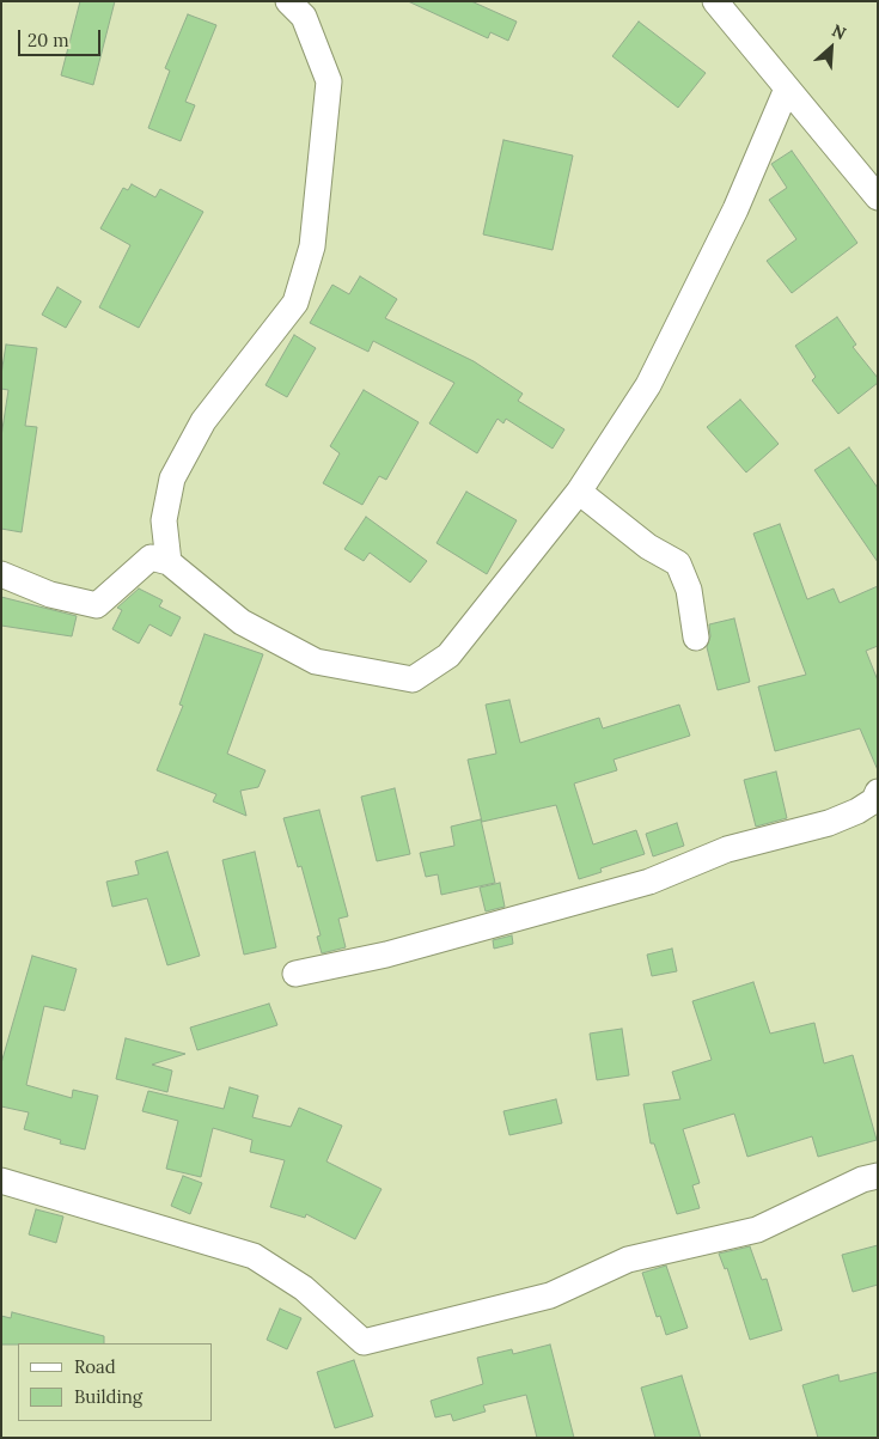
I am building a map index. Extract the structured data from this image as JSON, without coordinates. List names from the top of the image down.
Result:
{
  "legend": ["Road", "Building"],
  "scale_bar": "20 m",
  "north": "top right"
}
